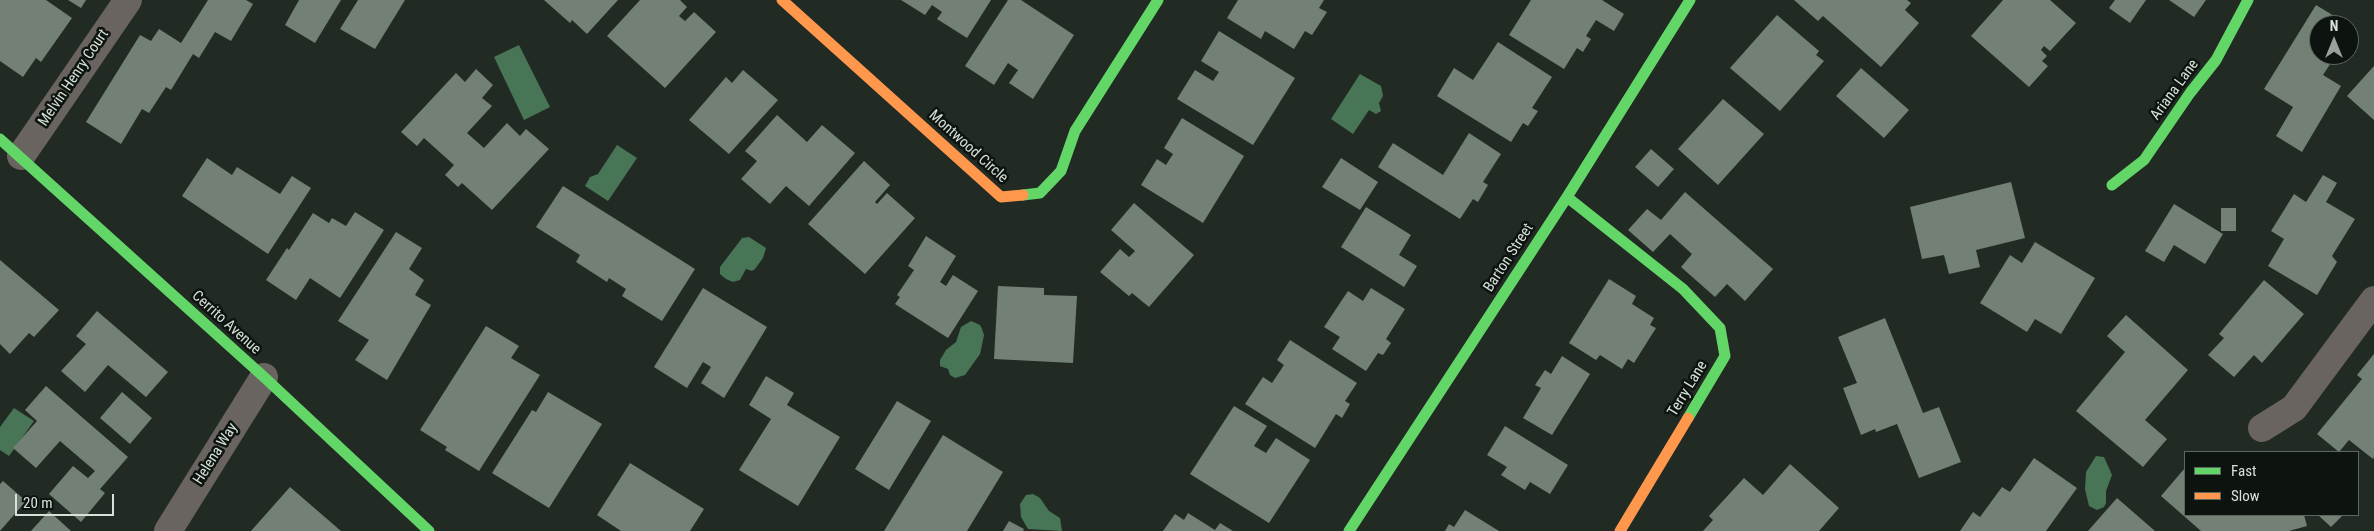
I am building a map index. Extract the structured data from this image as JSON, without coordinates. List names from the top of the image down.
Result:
{
  "streets": {
    "street": [
      "Melvin Henry Court",
      "Ariana Lane",
      "Montwood Circle",
      "Barton Street",
      "Cerrito Avenue",
      "Terry Lane",
      "Helena Way"
    ]
  },
  "crossings": [
    ["Melvin Henry Court", "Cerrito Avenue"],
    ["Barton Street", "Terry Lane"],
    ["Cerrito Avenue", "Helena Way"]
  ],
  "legend": ["Fast", "Slow"],
  "scale_bar": "20 m",
  "north": "top"
}
